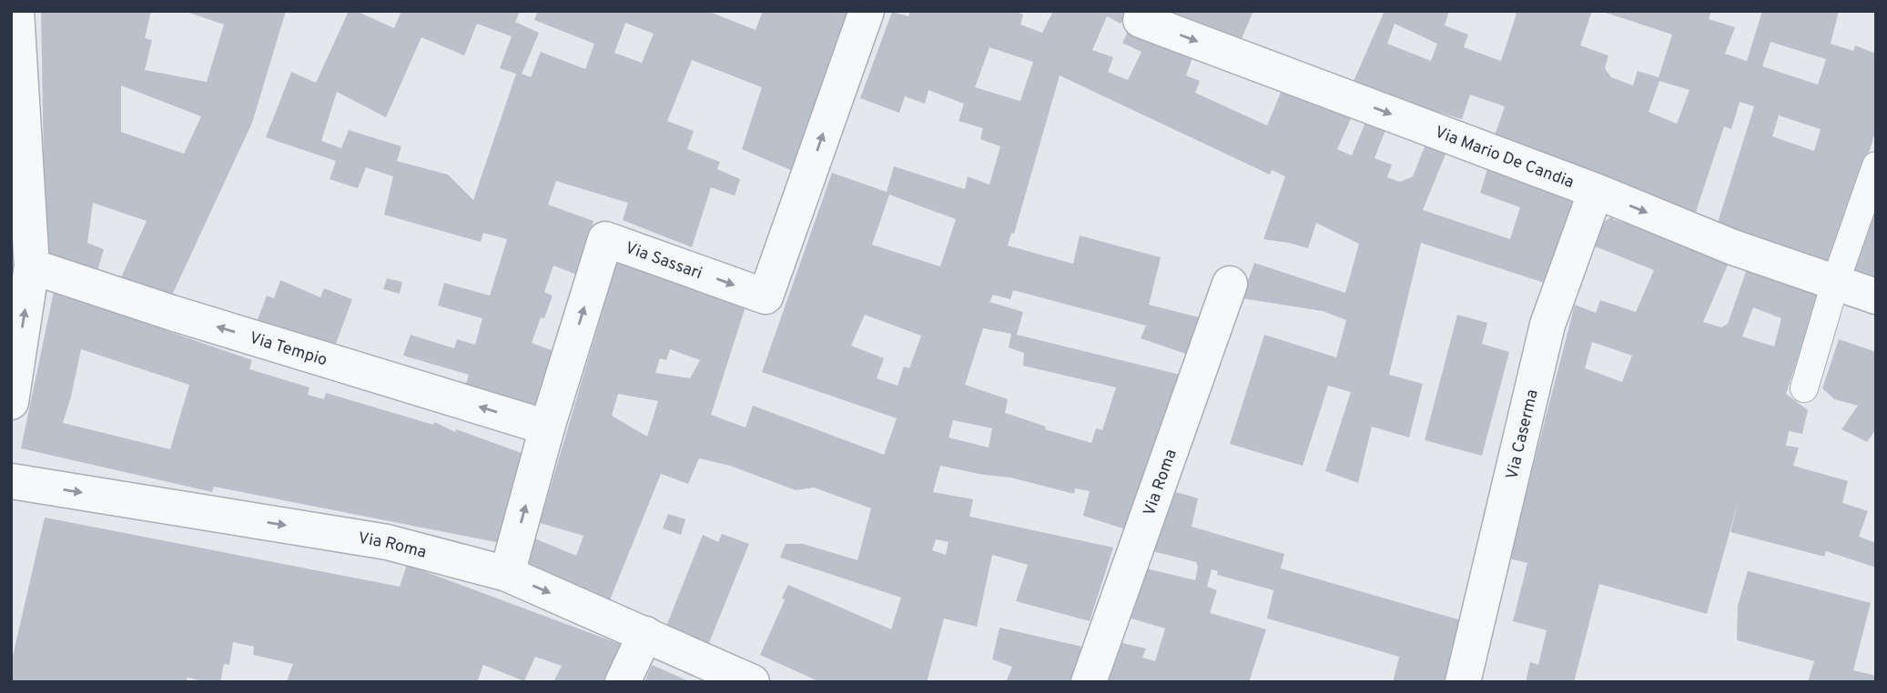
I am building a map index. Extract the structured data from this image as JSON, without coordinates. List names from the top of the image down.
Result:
{
  "streets": {
    "street": [
      "Via Mario De Candia",
      "Via Sassari",
      "Via Tempio",
      "Via Caserma",
      "Via Roma"
    ]
  },
  "crossings": [
    ["Via Mario De Candia", "Via Caserma"],
    ["Via Sassari", "Via Tempio"],
    ["Via Sassari", "Via Roma"]
  ],
  "one_way": [
    "Via Mario De Candia",
    "Via Sassari",
    "Via Tempio",
    "Via Roma"
  ]
}
